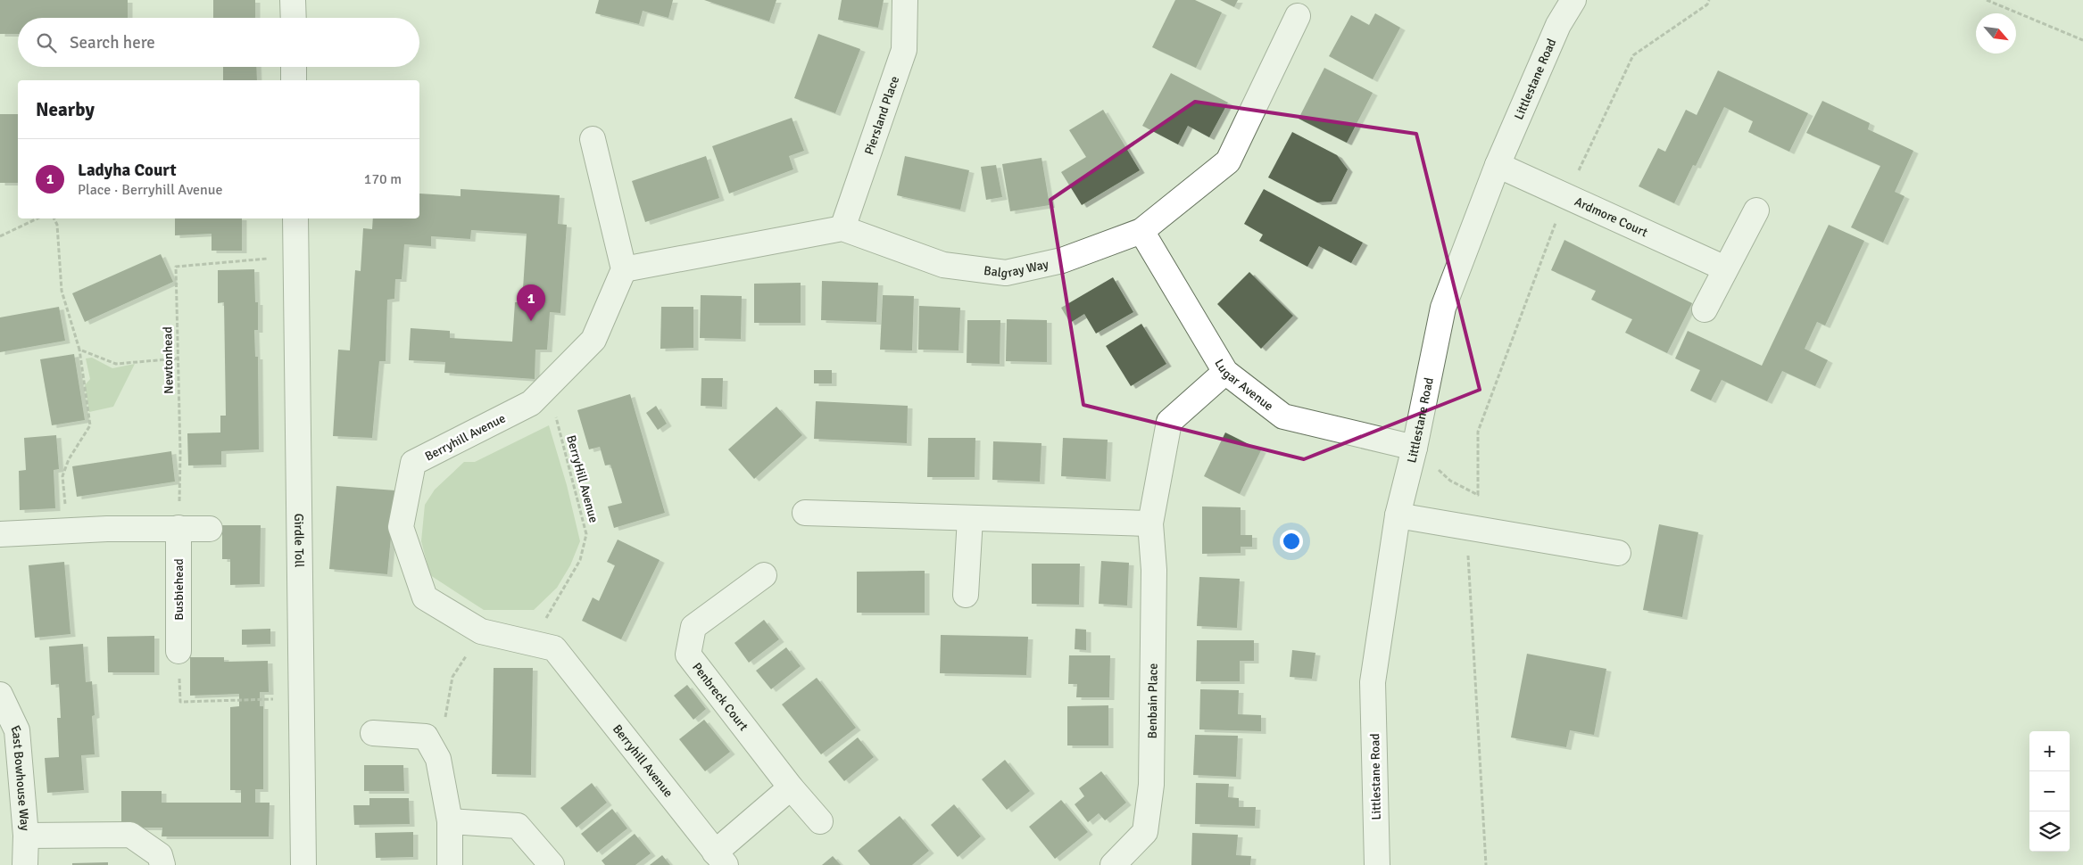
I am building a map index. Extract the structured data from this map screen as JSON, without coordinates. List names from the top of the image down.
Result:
{
  "streets": {
    "street": [
      "Littlestane Road",
      "Piersland Place",
      "Ardmore Court",
      "Balgray Way",
      "Lugar Avenue",
      "Berryhill Avenue",
      "Girdle Toll",
      "Busbiehead",
      "Penbreck Court",
      "Benbain Place",
      "East Bowhouse Way"
    ],
    "path": ["Newtonhead", "BerryHill Avenue"]
  },
  "crossings": [
    ["Littlestane Road", "Ardmore Court"],
    ["Littlestane Road", "Lugar Avenue"],
    ["Piersland Place", "Balgray Way"],
    ["Balgray Way", "Lugar Avenue"],
    ["Newtonhead", "Busbiehead"],
    ["Lugar Avenue", "Benbain Place"],
    ["Berryhill Avenue", "BerryHill Avenue"]
  ],
  "north": "bottom right",
  "page": {
    "search": "Search here",
    "heading": "Nearby",
    "list": [
      {
        "mark": "1",
        "name": "Ladyha Court",
        "note": "Place · Berryhill Avenue",
        "value": "170 m"
      }
    ],
    "pins": "1",
    "map_buttons": ["+", "−"]
  }
}
